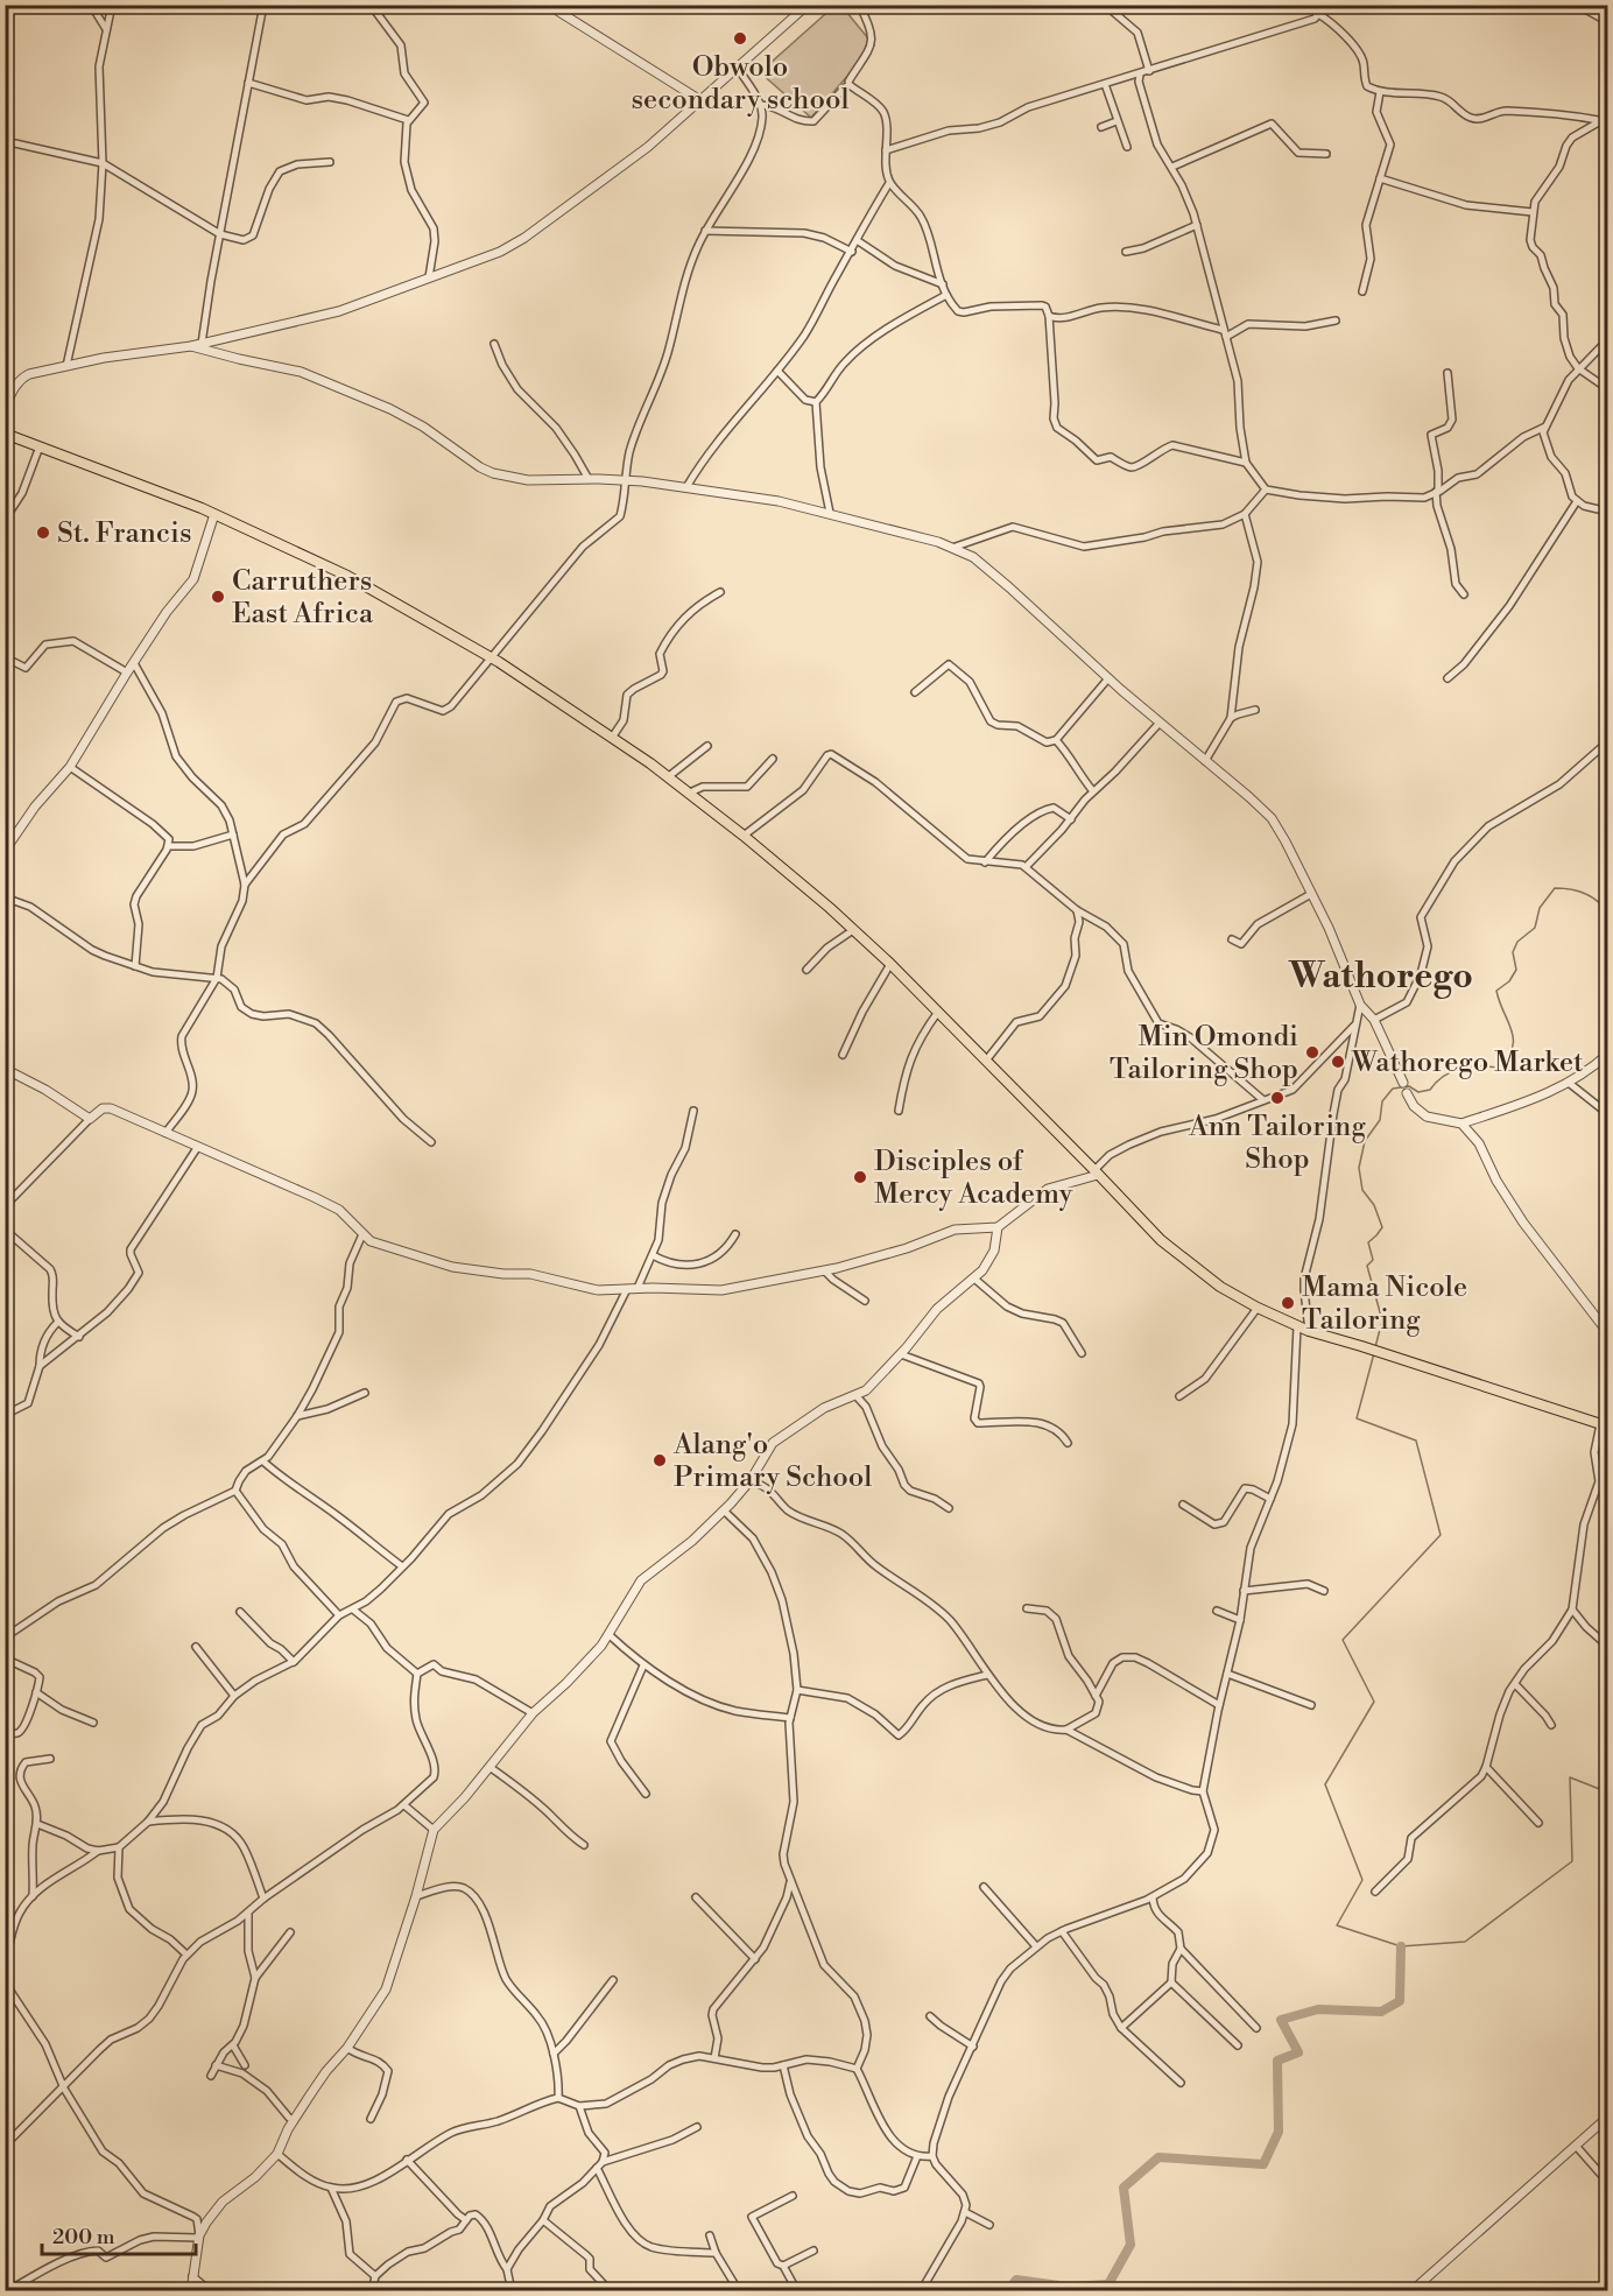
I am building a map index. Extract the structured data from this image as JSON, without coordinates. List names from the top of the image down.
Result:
{
  "districts": ["Wathorego"],
  "places": [
    "Obwolo secondary school",
    "St. Francis",
    "Carruthers East Africa",
    "Min Omondi Tailoring Shop",
    "Wathorego Market",
    "Ann Tailoring Shop",
    "Disciples of Mercy Academy",
    "Mama Nicole Tailoring",
    "Alang'o Primary School"
  ],
  "scale_bar": "200 m"
}
